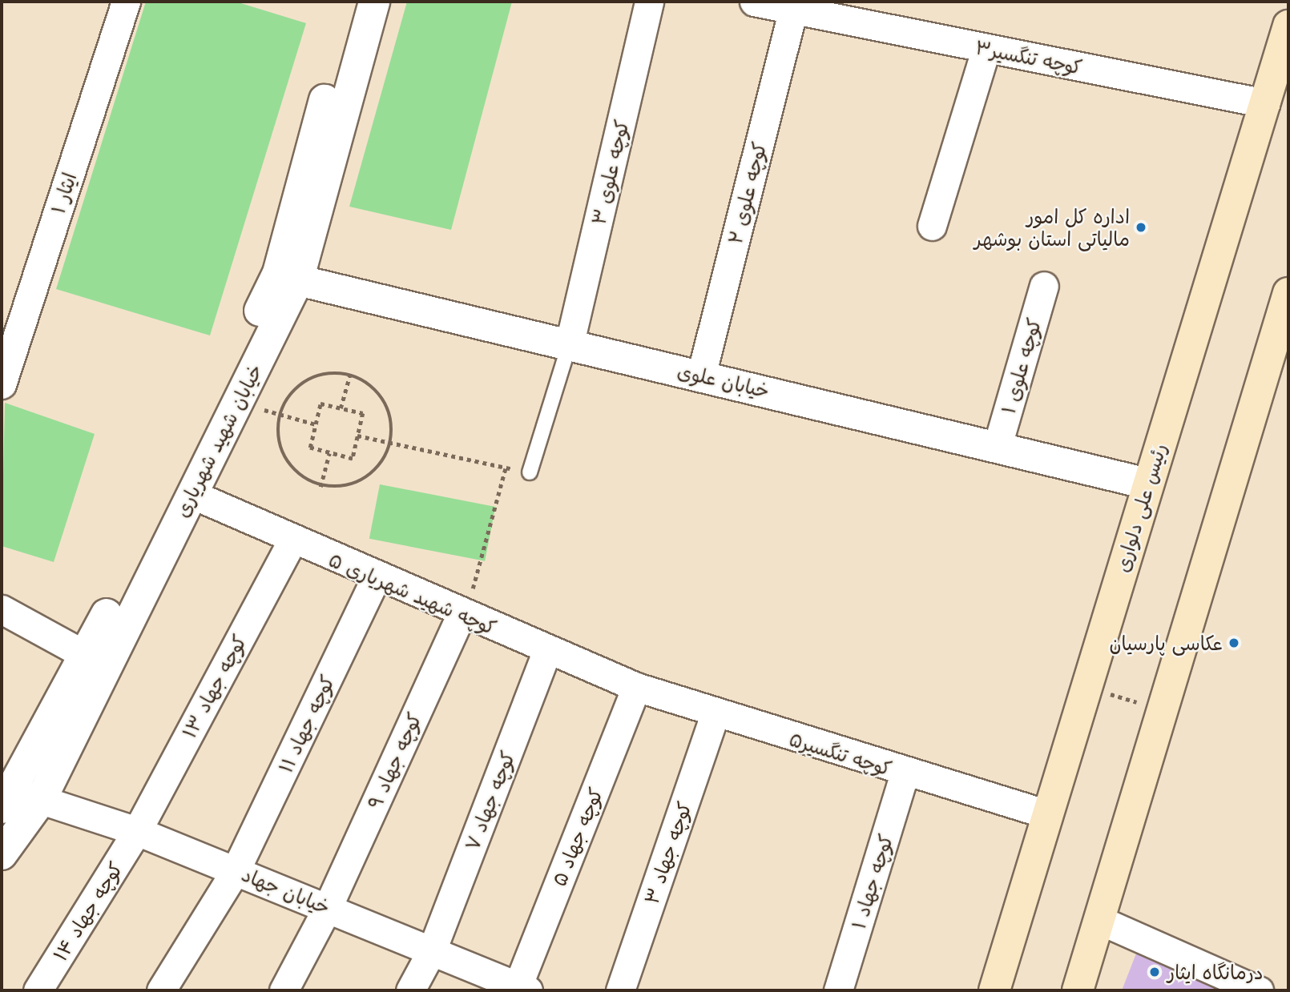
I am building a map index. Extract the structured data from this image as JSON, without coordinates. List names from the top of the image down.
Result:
{
  "streets": {
    "main road": ["رئیس علی دلواری"],
    "street": [
      "کوچه تنگسیر۳",
      "کوچه علوی ۳",
      "ایثار ۱",
      "کوچه علوی ۲",
      "کوچه علوی ۱",
      "خیابان علوی",
      "خیابان شهید شهریاری",
      "کوچه شهید شهریاری ۵",
      "کوچه جهاد ۱۳",
      "کوچه جهاد ۱۱",
      "کوچه تنگسیر۵",
      "کوچه جهاد ۹",
      "کوچه جهاد ۷",
      "کوچه جهاد ۵",
      "کوچه جهاد ۳",
      "کوچه جهاد ۱",
      "خیابان جهاد",
      "کوچه جهاد ۱۴"
    ]
  },
  "crossings": [
    ["کوچه تنگسیر۳", "کوچه علوی ۲"],
    ["کوچه تنگسیر۳", "رئیس علی دلواری"],
    ["کوچه علوی ۳", "خیابان علوی"],
    ["کوچه علوی ۲", "خیابان علوی"],
    ["کوچه علوی ۱", "خیابان علوی"],
    ["خیابان علوی", "خیابان شهید شهریاری"],
    ["خیابان علوی", "رئیس علی دلواری"],
    ["خیابان شهید شهریاری", "کوچه شهید شهریاری ۵"],
    ["خیابان شهید شهریاری", "خیابان جهاد"],
    ["رئیس علی دلواری", "کوچه تنگسیر۵"],
    ["کوچه شهید شهریاری ۵", "کوچه جهاد ۱۳"],
    ["کوچه شهید شهریاری ۵", "کوچه جهاد ۱۱"],
    ["کوچه شهید شهریاری ۵", "کوچه تنگسیر۵"],
    ["کوچه شهید شهریاری ۵", "کوچه جهاد ۹"],
    ["کوچه شهید شهریاری ۵", "کوچه جهاد ۷"],
    ["کوچه شهید شهریاری ۵", "کوچه جهاد ۵"],
    ["کوچه جهاد ۱۳", "خیابان جهاد"],
    ["کوچه جهاد ۱۳", "کوچه جهاد ۱۴"],
    ["کوچه جهاد ۱۱", "خیابان جهاد"],
    ["کوچه تنگسیر۵", "کوچه جهاد ۵"],
    ["کوچه تنگسیر۵", "کوچه جهاد ۳"],
    ["کوچه تنگسیر۵", "کوچه جهاد ۱"],
    ["کوچه جهاد ۹", "خیابان جهاد"],
    ["کوچه جهاد ۷", "خیابان جهاد"],
    ["کوچه جهاد ۵", "خیابان جهاد"],
    ["خیابان جهاد", "کوچه جهاد ۱۴"]
  ],
  "places": ["اداره کل امور مالیاتی استان بوشهر", "عکاسی پارسیان", "درمانگاه ایثار"]
}
